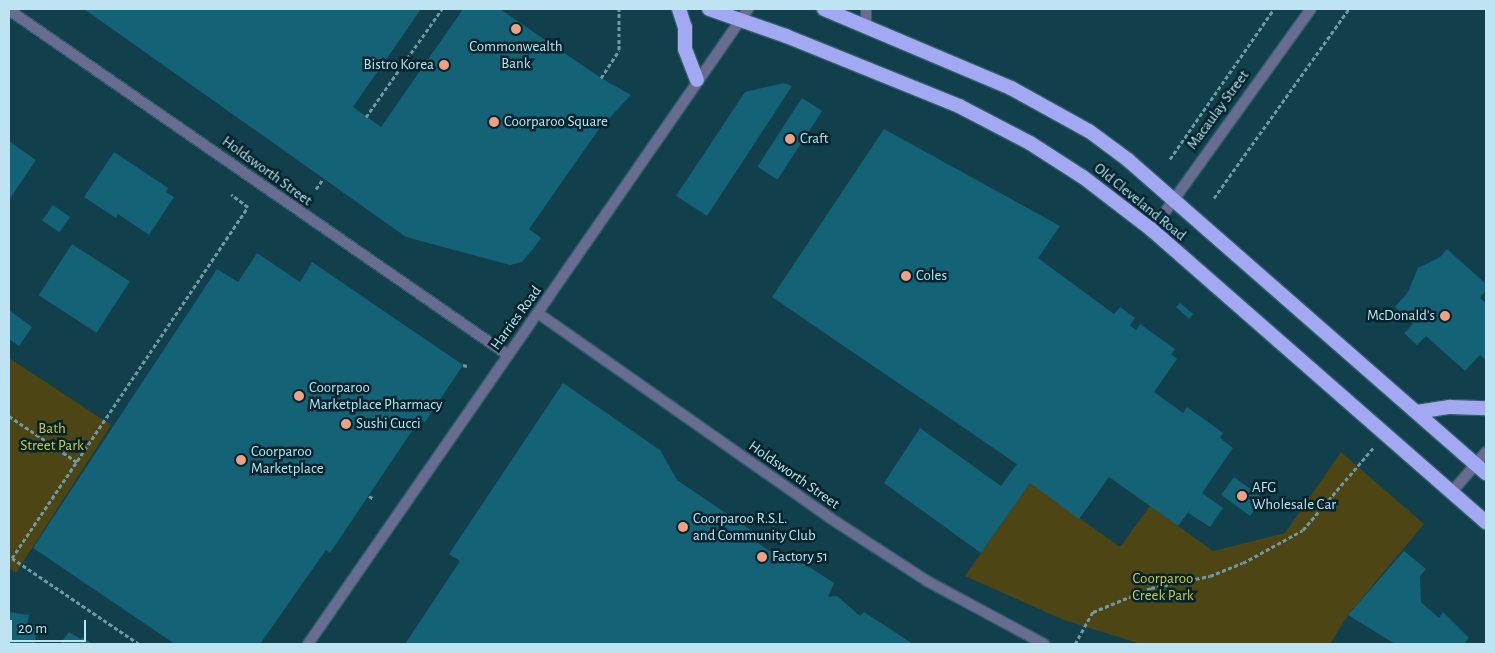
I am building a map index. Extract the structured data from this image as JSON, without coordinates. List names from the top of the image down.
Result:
{
  "streets": {
    "highway": ["Old Cleveland Road"],
    "street": ["Macaulay Street", "Holdsworth Street", "Harries Road"]
  },
  "crossings": [
    ["Macaulay Street", "Old Cleveland Road"],
    ["Holdsworth Street", "Harries Road"],
    ["Old Cleveland Road", "Harries Road"]
  ],
  "parks": ["Bath Street Park", "Coorparoo Creek Park"],
  "places": [
    "Commonwealth Bank",
    "Bistro Korea",
    "Coorparoo Square",
    "Craft",
    "Coles",
    "McDonald's",
    "Coorparoo Marketplace Pharmacy",
    "Sushi Cucci",
    "Coorparoo Marketplace",
    "AFG Wholesale Car",
    "Coorparoo R.S.L. and Community Club",
    "Factory 51"
  ],
  "scale_bar": "20 m"
}
